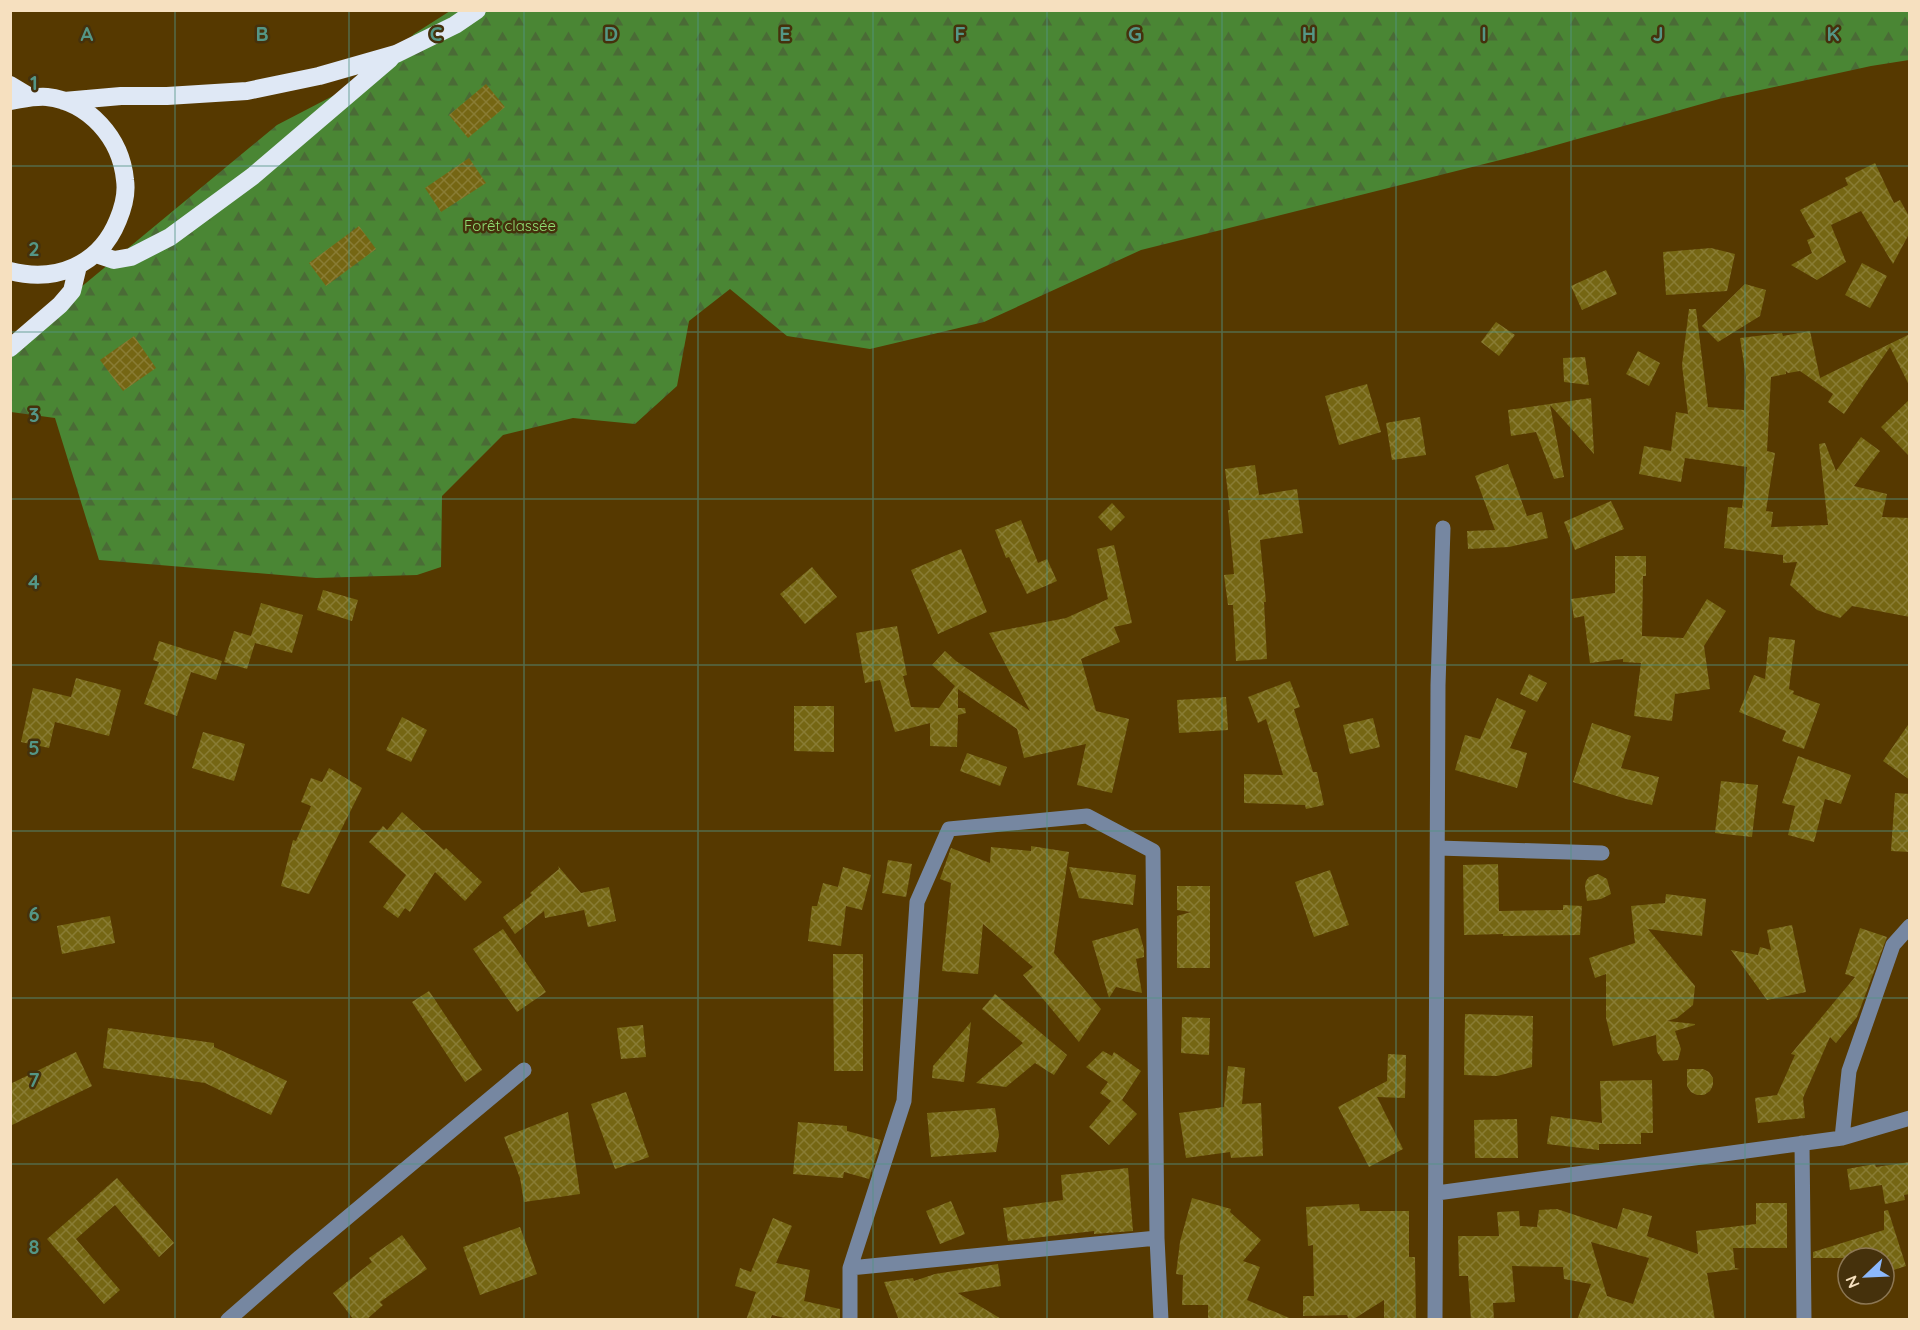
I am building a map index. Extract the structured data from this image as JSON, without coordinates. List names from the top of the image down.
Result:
{
  "parks": ["Forêt classée"],
  "north": "bottom left",
  "grid": {
    "columns": [
      "A",
      "B",
      "C",
      "D",
      "E",
      "F",
      "G",
      "H",
      "I",
      "J",
      "K"
    ],
    "rows": [
      "1",
      "2",
      "3",
      "4",
      "5",
      "6",
      "7",
      "8"
    ]
  }
}
